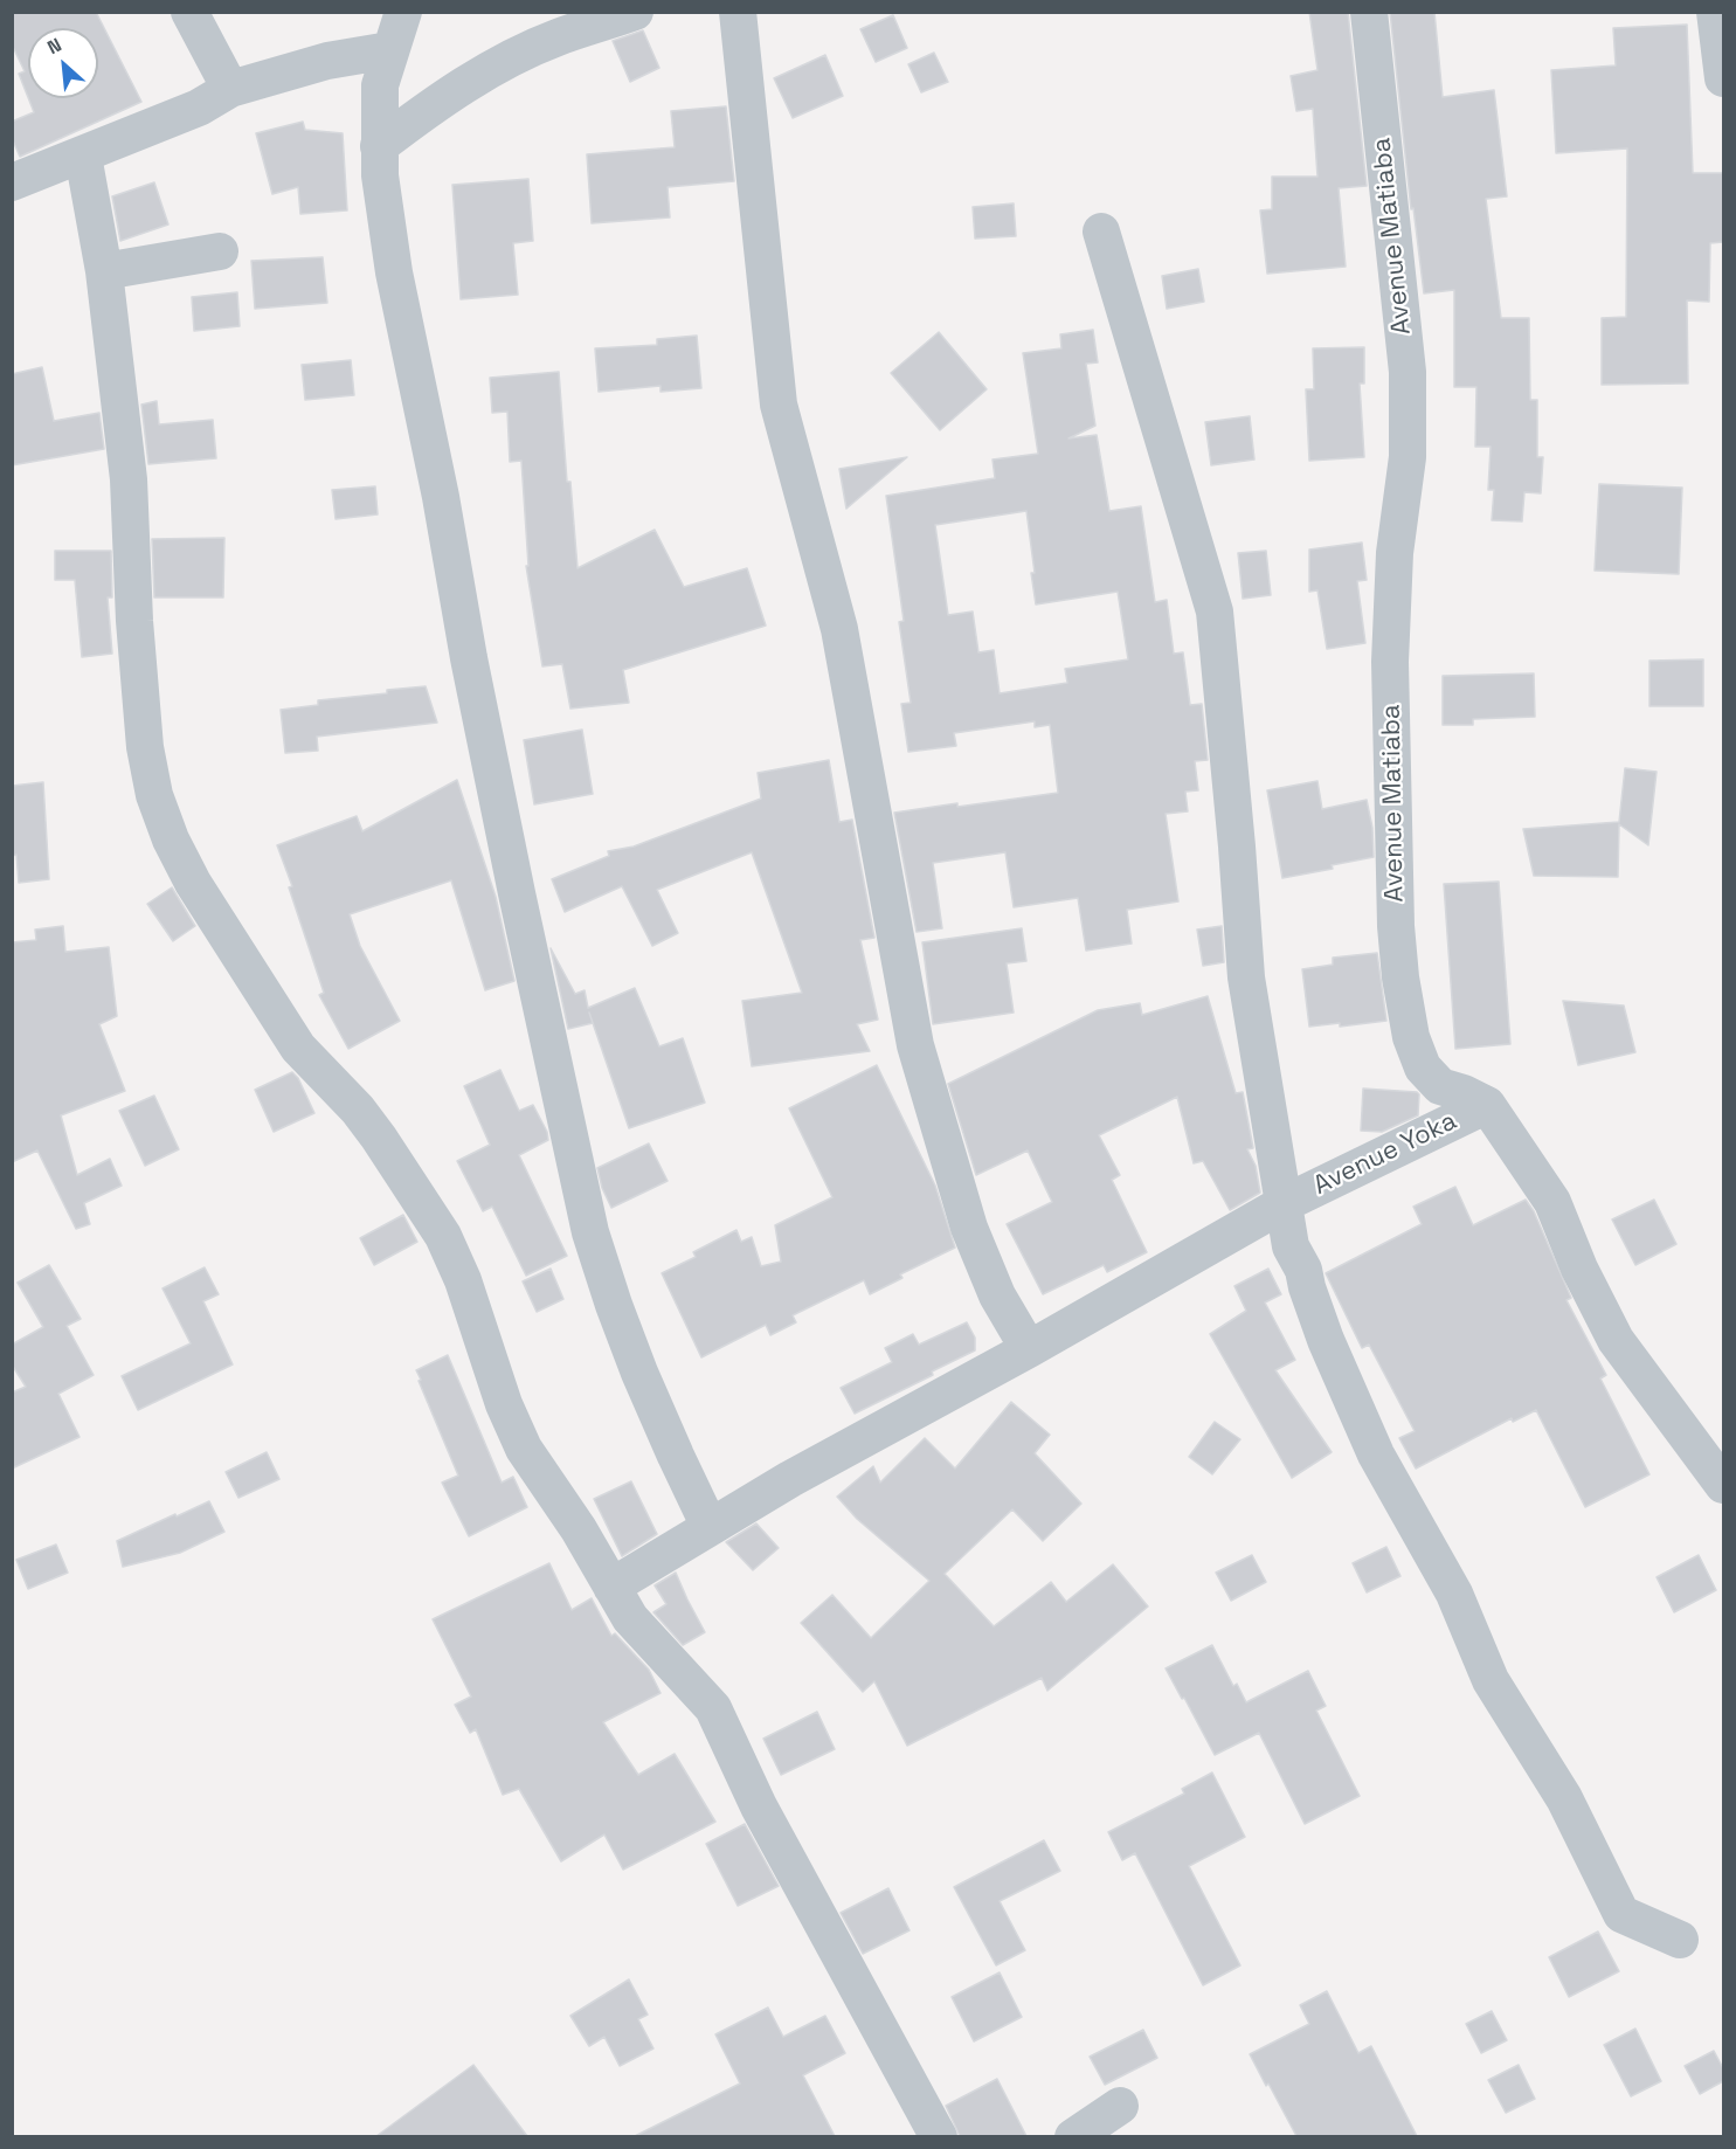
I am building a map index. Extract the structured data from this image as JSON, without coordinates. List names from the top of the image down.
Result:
{
  "streets": {
    "street": ["Avenue Matiaba", "Avenue Yoka"]
  },
  "crossings": [
    ["Avenue Matiaba", "Avenue Yoka"]
  ],
  "north": "top left"
}
